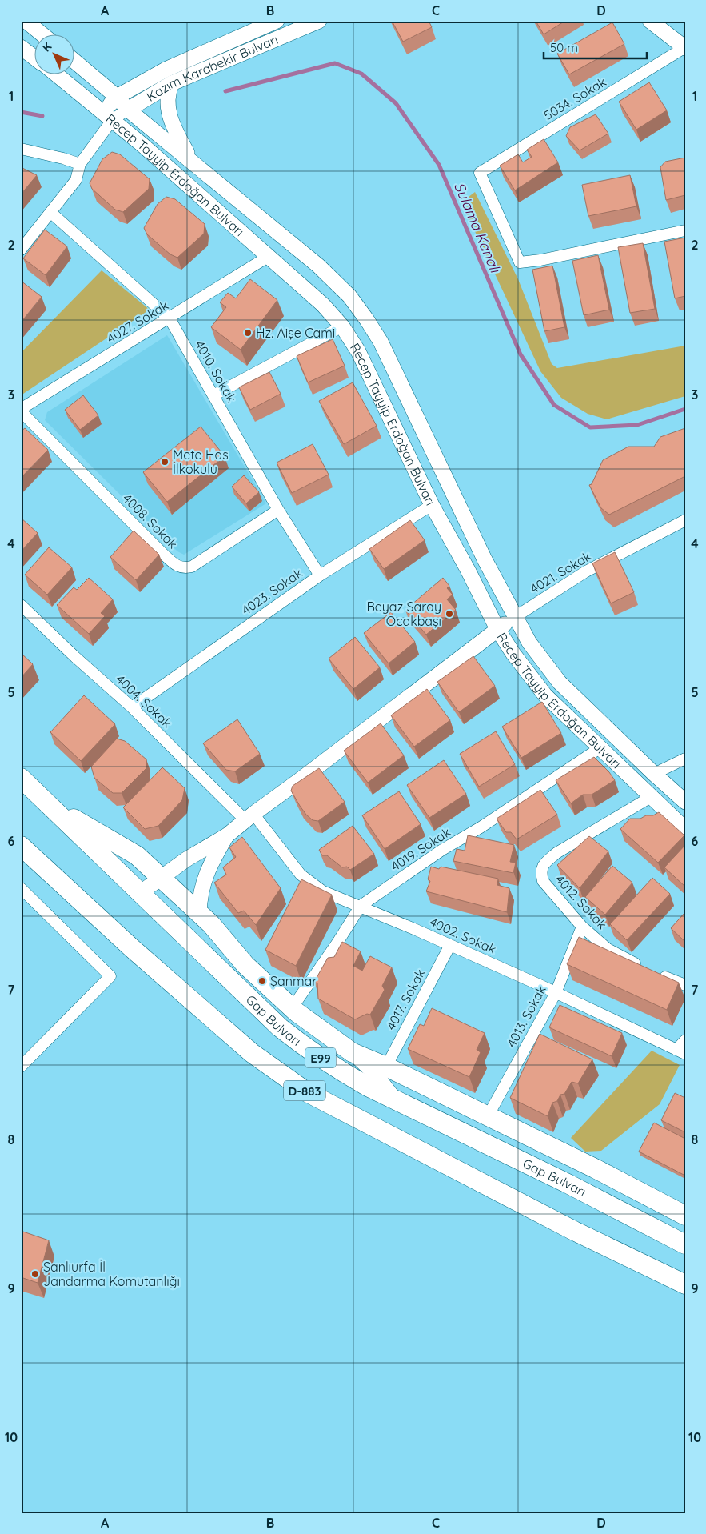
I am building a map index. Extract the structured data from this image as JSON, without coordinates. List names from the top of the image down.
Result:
{
  "streets": {
    "highway": ["Gap Bulvarı", "E99", "D-883"],
    "main road": ["Kazım Karabekir Bulvarı", "Recep Tayyip Erdoğan Bulvarı"],
    "street": [
      "5034. Sokak",
      "4027. Sokak",
      "4010. Sokak",
      "4008. Sokak",
      "4021. Sokak",
      "4023. Sokak",
      "4004. Sokak",
      "4019. Sokak",
      "4012. Sokak",
      "4002. Sokak",
      "4017. Sokak",
      "4013. Sokak"
    ]
  },
  "crossings": [
    ["Kazım Karabekir Bulvarı", "Recep Tayyip Erdoğan Bulvarı"],
    ["Recep Tayyip Erdoğan Bulvarı", "4027. Sokak"],
    ["Recep Tayyip Erdoğan Bulvarı", "4021. Sokak"],
    ["Recep Tayyip Erdoğan Bulvarı", "4023. Sokak"],
    ["Recep Tayyip Erdoğan Bulvarı", "4019. Sokak"],
    ["Recep Tayyip Erdoğan Bulvarı", "4012. Sokak"],
    ["4027. Sokak", "4010. Sokak"],
    ["4027. Sokak", "4008. Sokak"],
    ["4010. Sokak", "4008. Sokak"],
    ["4010. Sokak", "4023. Sokak"],
    ["4023. Sokak", "4004. Sokak"],
    ["4004. Sokak", "4002. Sokak"],
    ["4019. Sokak", "4002. Sokak"],
    ["4012. Sokak", "4013. Sokak"],
    ["4002. Sokak", "4017. Sokak"],
    ["4002. Sokak", "4013. Sokak"]
  ],
  "water": ["Sulama Kanalı"],
  "places": [
    "Hz. Aişe Cami",
    "Mete Has İlkokulu",
    "Beyaz Saray Ocakbaşı",
    "Şanmar",
    "Şanlıurfa İl Jandarma Komutanlığı"
  ],
  "scale_bar": "50 m",
  "north": "top left",
  "grid": {
    "columns": [
      "A",
      "B",
      "C",
      "D"
    ],
    "rows": [
      "1",
      "2",
      "3",
      "4",
      "5",
      "6",
      "7",
      "8",
      "9",
      "10"
    ]
  }
}
